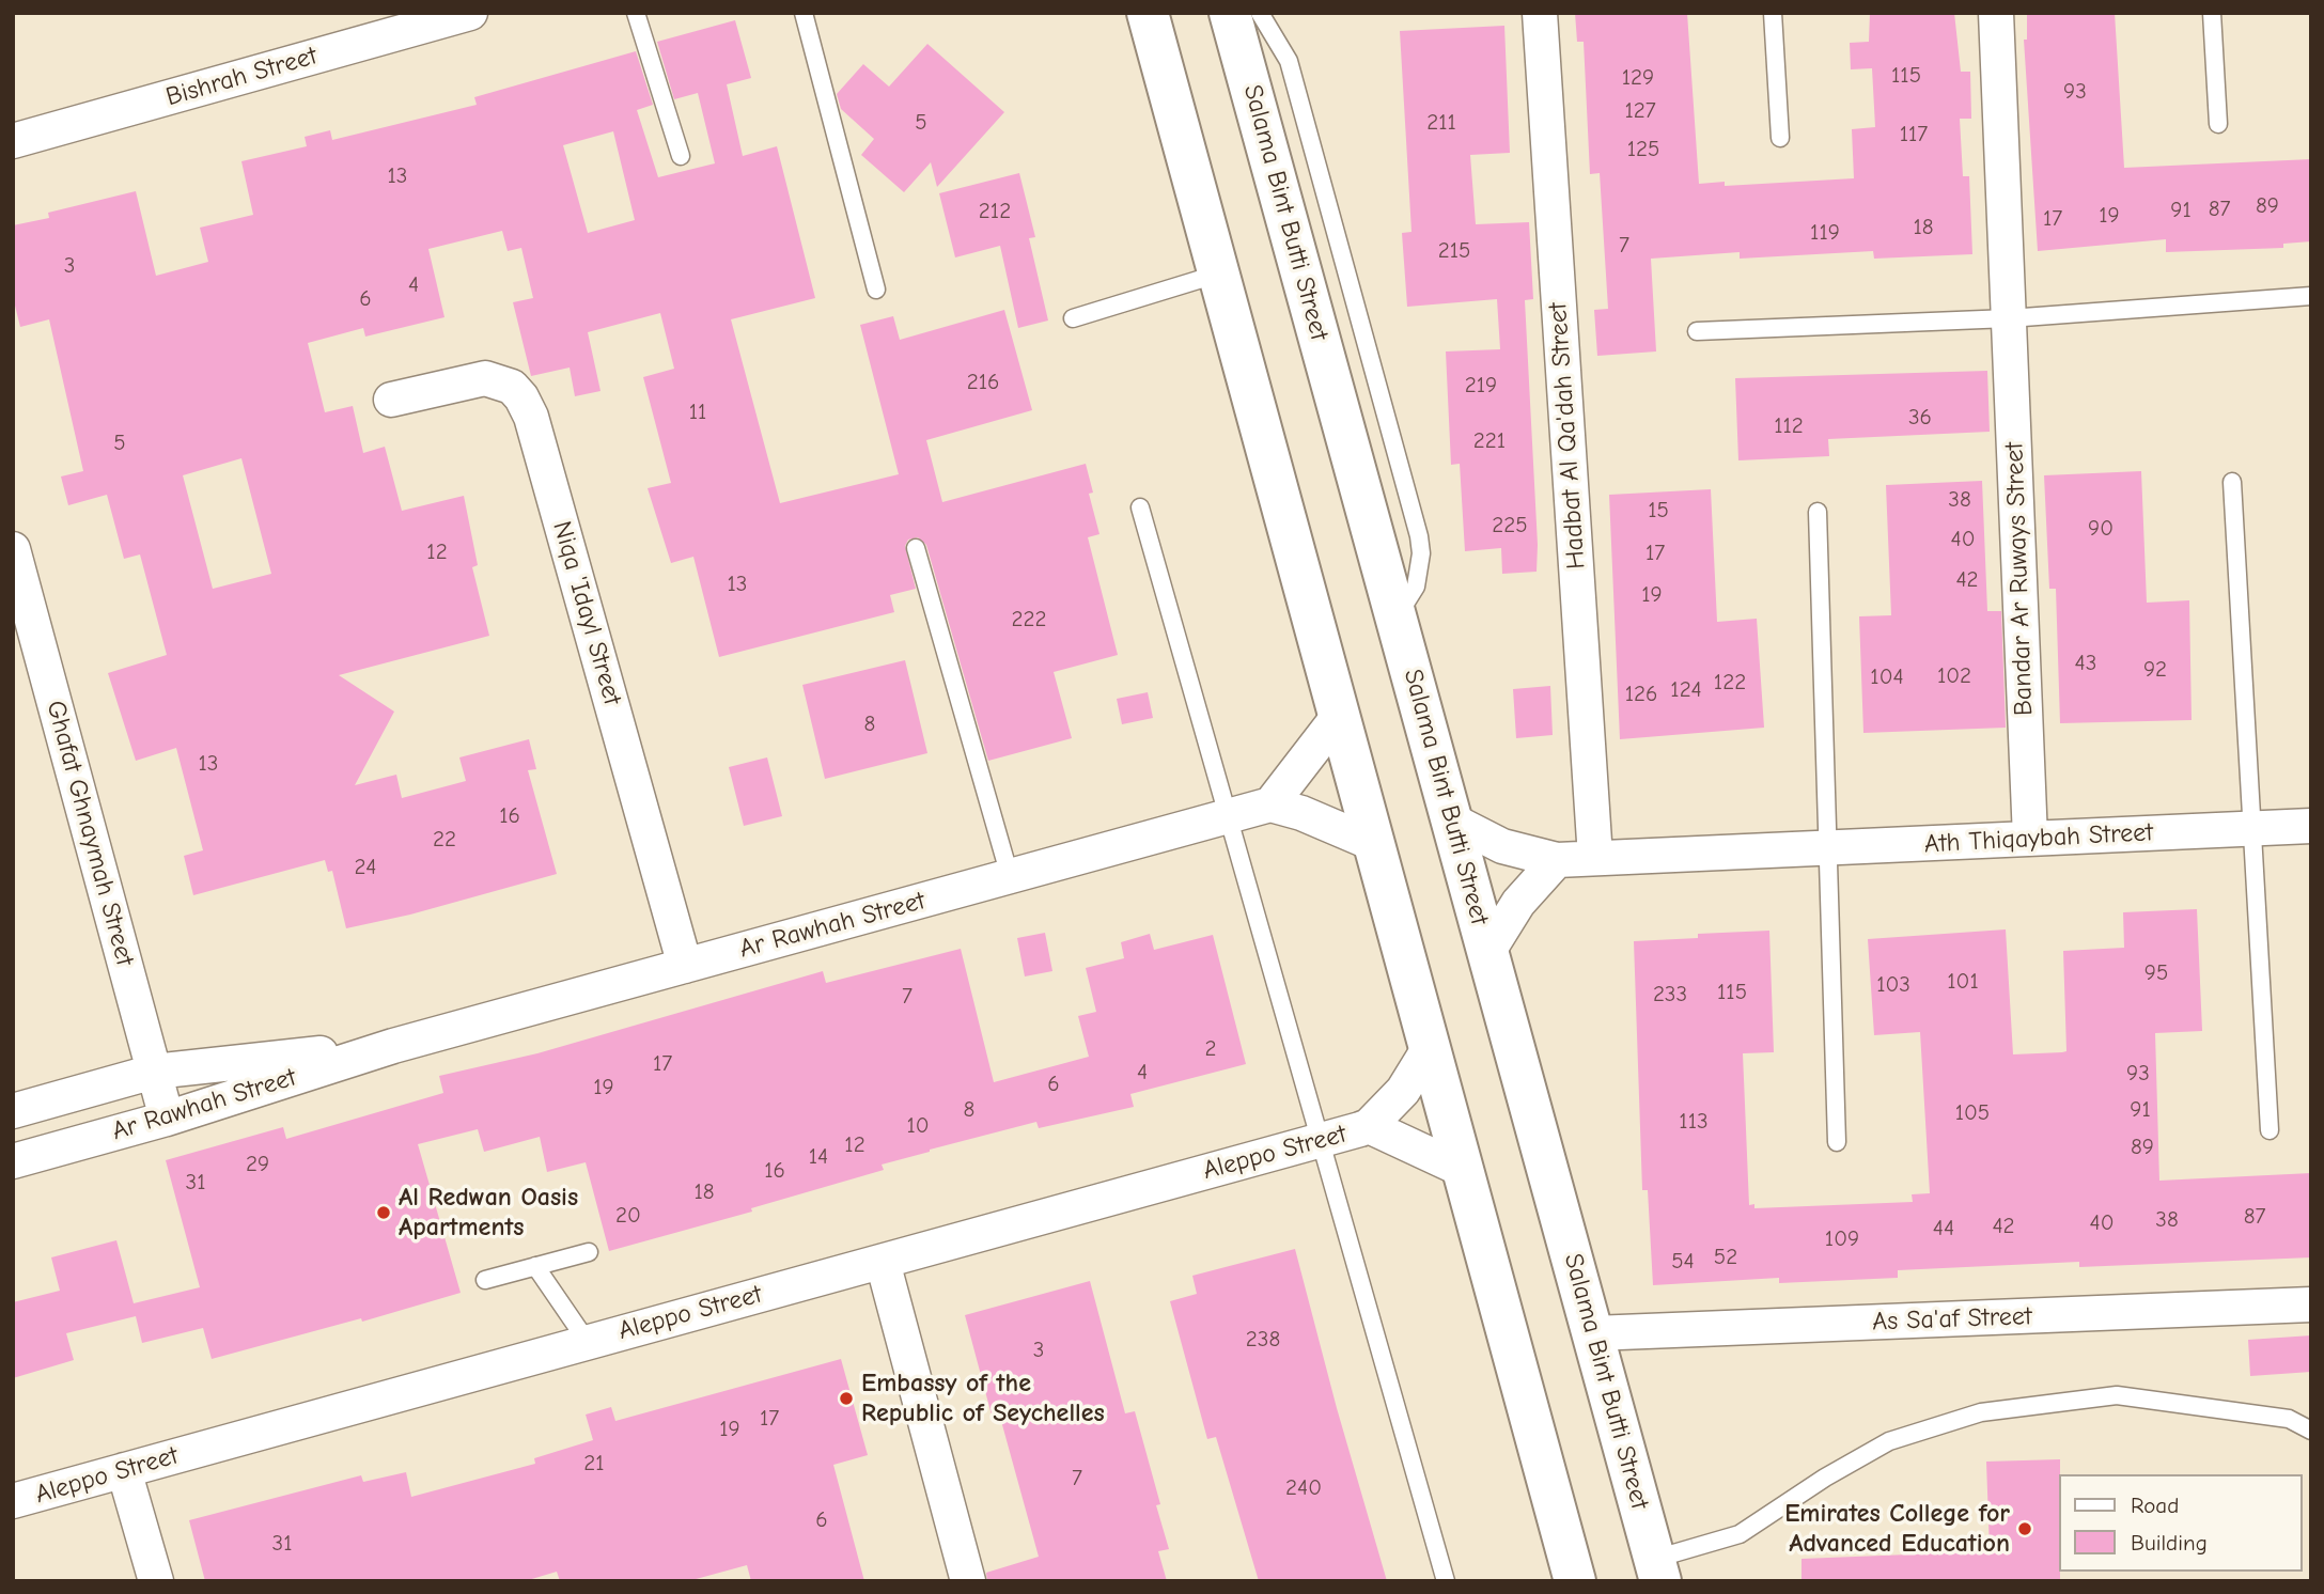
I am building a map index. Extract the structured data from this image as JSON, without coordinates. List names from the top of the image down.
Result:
{
  "streets": {
    "main road": ["Salama Bint Butti Street"],
    "street": [
      "Bishrah Street",
      "Hadbat Al Qa'dah Street",
      "Bandar Ar Ruways Street",
      "Niqa 'Idayl Street",
      "Ghafat Ghnaymah Street",
      "Ath Thiqaybah Street",
      "Ar Rawhah Street",
      "Aleppo Street",
      "As Sa'af Street"
    ]
  },
  "crossings": [
    ["Salama Bint Butti Street", "Ath Thiqaybah Street"],
    ["Salama Bint Butti Street", "As Sa'af Street"],
    ["Hadbat Al Qa'dah Street", "Ath Thiqaybah Street"],
    ["Bandar Ar Ruways Street", "Ath Thiqaybah Street"],
    ["Niqa 'Idayl Street", "Ar Rawhah Street"],
    ["Ghafat Ghnaymah Street", "Ar Rawhah Street"]
  ],
  "places": ["Al Redwan Oasis Apartments", "Embassy of the Republic of Seychelles", "Emirates College for Advanced Education"],
  "house_numbers": [
    "115",
    "129",
    "93",
    "127",
    "5",
    "211",
    "117",
    "125",
    "13",
    "89",
    "87",
    "91",
    "212",
    "19",
    "17",
    "18",
    "119",
    "7",
    "215",
    "3",
    "4",
    "6",
    "216",
    "219",
    "11",
    "36",
    "112",
    "221",
    "5",
    "38",
    "15",
    "225",
    "90",
    "40",
    "12",
    "17",
    "42",
    "13",
    "19",
    "222",
    "43",
    "92",
    "102",
    "104",
    "122",
    "124",
    "126",
    "8",
    "13",
    "16",
    "22",
    "24",
    "95",
    "101",
    "103",
    "115",
    "233",
    "7",
    "2",
    "17",
    "4",
    "93",
    "6",
    "19",
    "8",
    "91",
    "105",
    "113",
    "10",
    "12",
    "89",
    "14",
    "29",
    "16",
    "31",
    "18",
    "20",
    "87",
    "38",
    "40",
    "42",
    "44",
    "109",
    "52",
    "54",
    "238",
    "3",
    "17",
    "19",
    "21",
    "7",
    "240",
    "6",
    "31"
  ],
  "legend": ["Road", "Building"]
}
